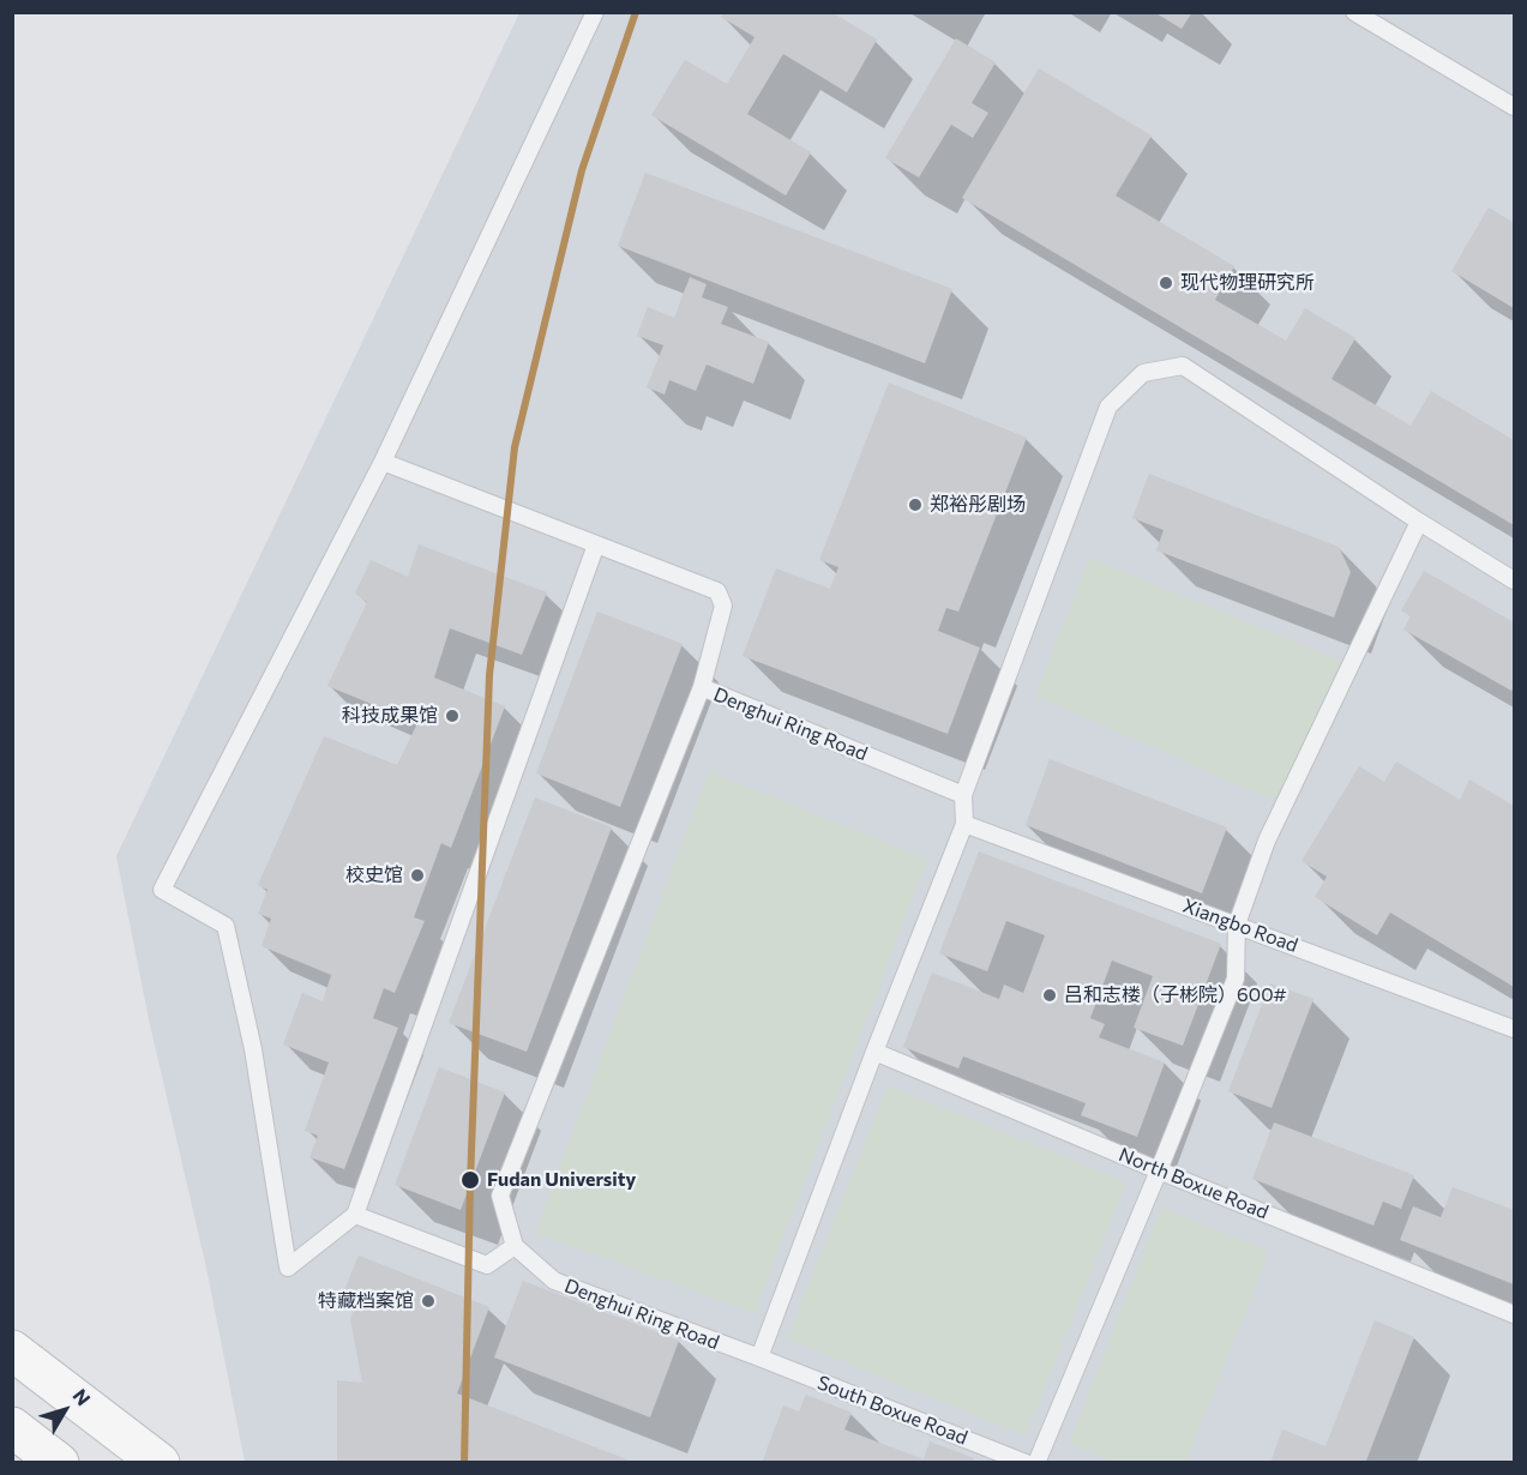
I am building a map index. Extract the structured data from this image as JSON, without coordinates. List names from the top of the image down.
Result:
{
  "streets": {
    "lane": [
      "Denghui Ring Road",
      "Xiangbo Road",
      "North Boxue Road",
      "South Boxue Road"
    ]
  },
  "crossings": [
    ["Denghui Ring Road", "South Boxue Road"]
  ],
  "places": [
    "现代物理研究所",
    "郑裕彤剧场‌",
    "科技成果馆",
    "校史馆",
    "吕和志楼（子彬院）600#",
    "Fudan University",
    "特藏档案馆"
  ],
  "north": "top right"
}
